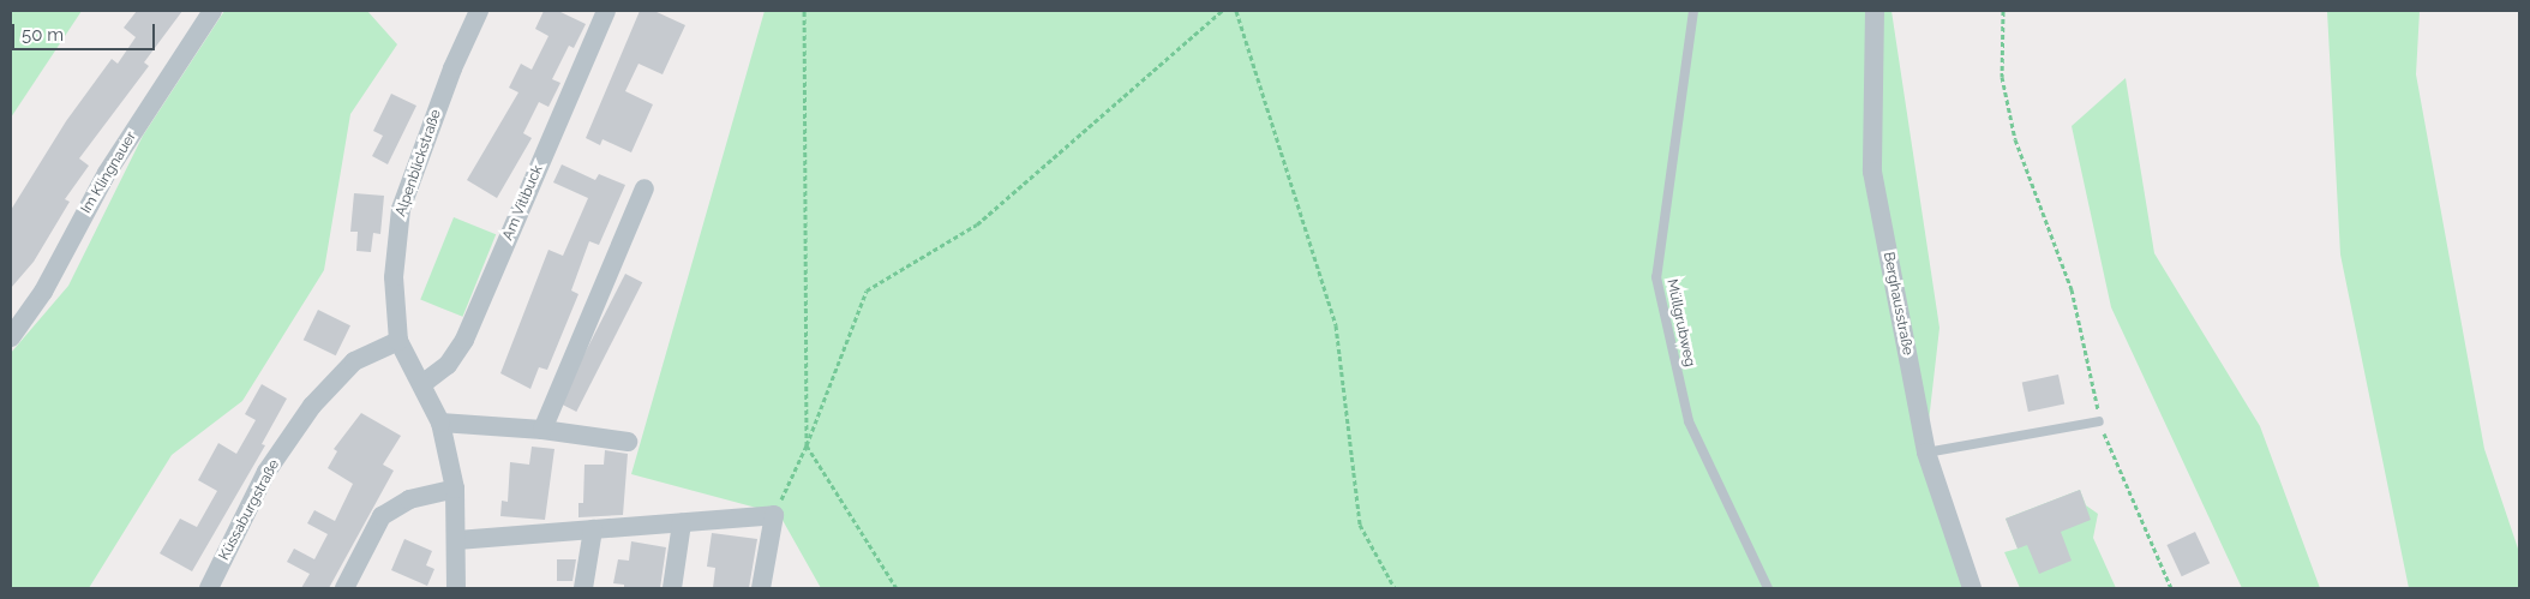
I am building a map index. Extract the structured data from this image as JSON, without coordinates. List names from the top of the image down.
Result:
{
  "streets": {
    "street": [
      "Alpenblickstraße",
      "Im Klingnauer",
      "Am Vitibuck",
      "Berghausstraße",
      "Küssaburgstraße"
    ],
    "lane": ["Müllgrubweg"]
  },
  "crossings": [
    ["Alpenblickstraße", "Am Vitibuck"],
    ["Alpenblickstraße", "Küssaburgstraße"]
  ],
  "scale_bar": "50 m"
}
